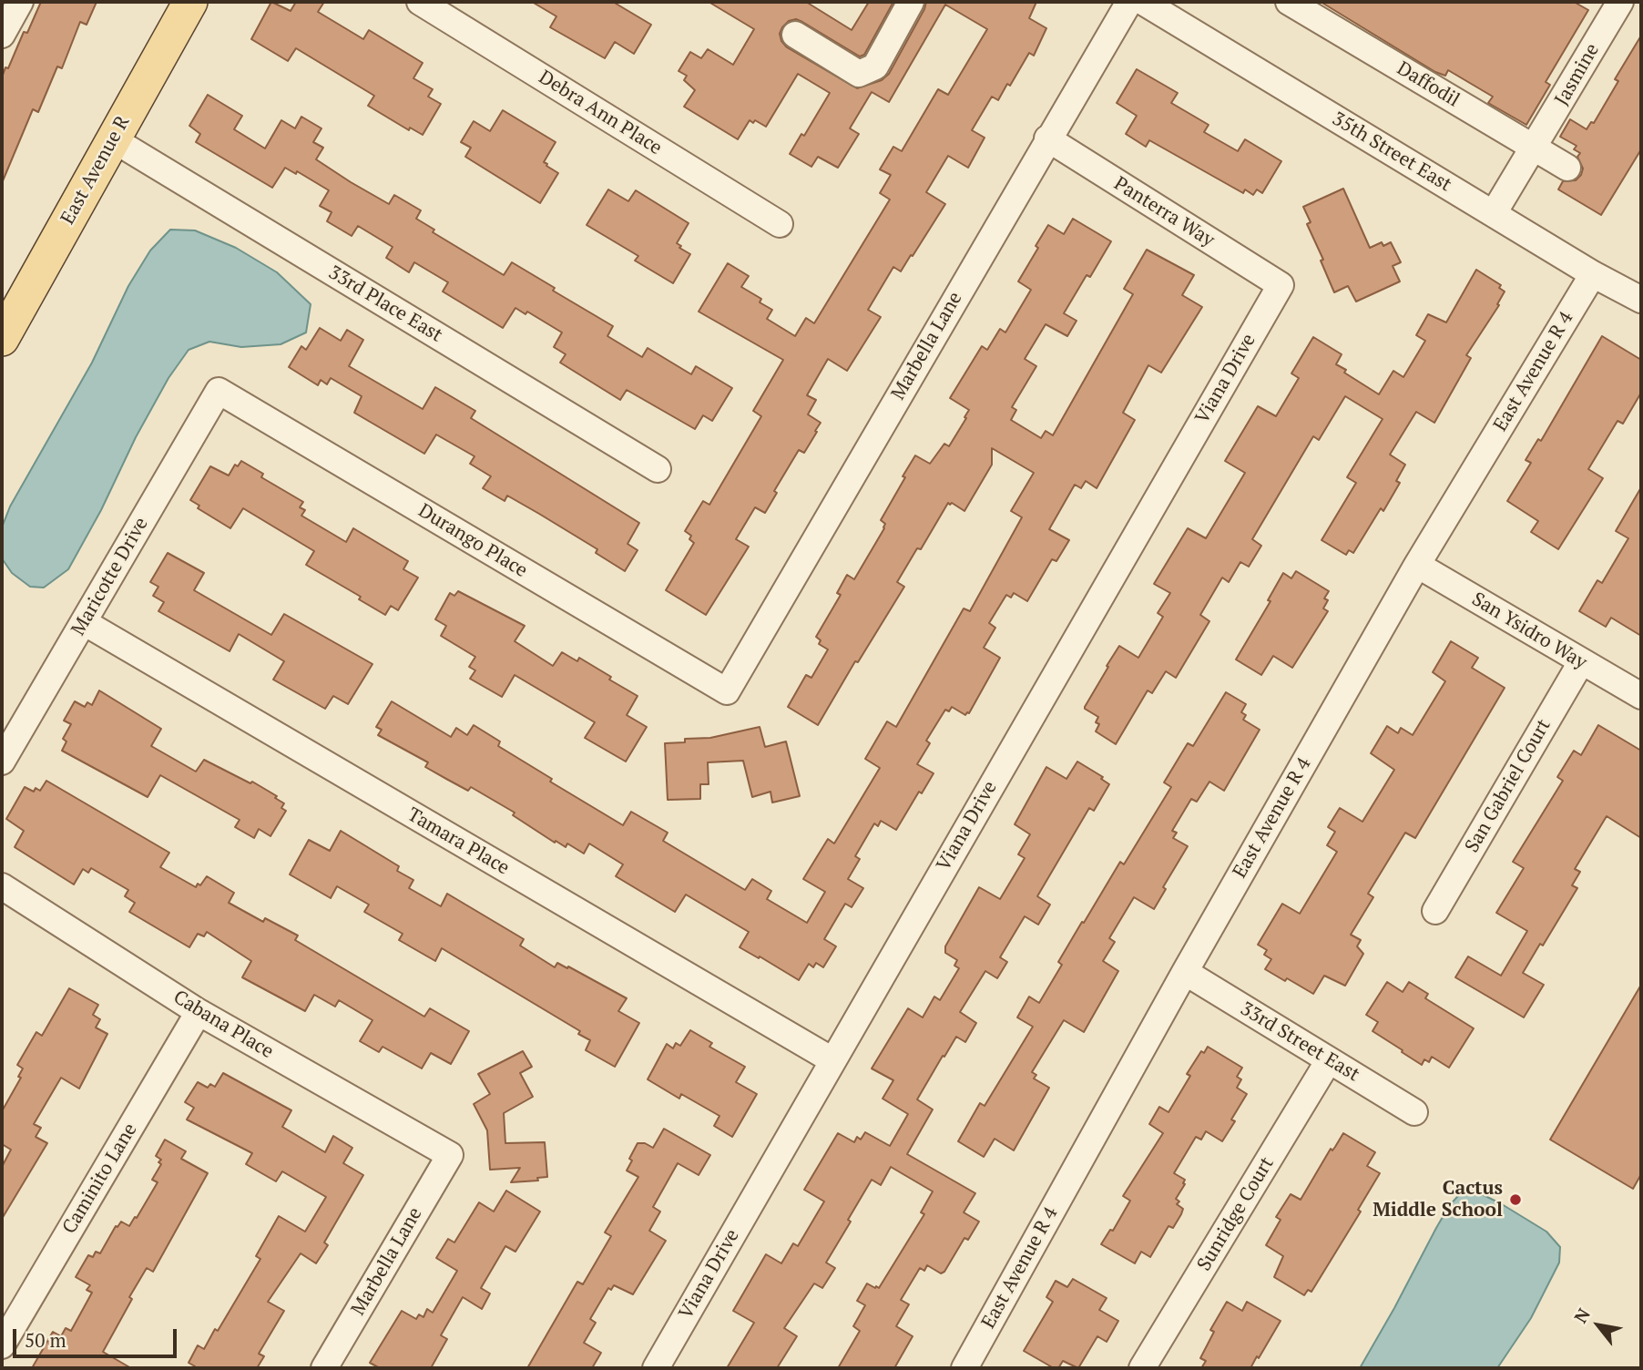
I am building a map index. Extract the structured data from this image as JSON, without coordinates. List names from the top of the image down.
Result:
{
  "streets": {
    "main road": ["East Avenue R"],
    "street": [
      "Jasmine",
      "Daffodil",
      "Debra Ann Place",
      "35th Street East",
      "Panterra Way",
      "33rd Place East",
      "Marbella Lane",
      "East Avenue R 4",
      "Viana Drive",
      "Durango Place",
      "Maricotte Drive",
      "San Ysidro Way",
      "San Gabriel Court",
      "Tamara Place",
      "Cabana Place",
      "33rd Street East",
      "Caminito Lane",
      "Sunridge Court"
    ]
  },
  "crossings": [
    ["Jasmine", "Daffodil"],
    ["Jasmine", "35th Street East"],
    ["35th Street East", "East Avenue R 4"],
    ["East Avenue R", "33rd Place East"],
    ["Panterra Way", "Marbella Lane"],
    ["Panterra Way", "Viana Drive"],
    ["Marbella Lane", "Durango Place"],
    ["Marbella Lane", "Cabana Place"],
    ["East Avenue R 4", "San Ysidro Way"],
    ["East Avenue R 4", "33rd Street East"],
    ["Viana Drive", "Tamara Place"],
    ["Durango Place", "Maricotte Drive"],
    ["Maricotte Drive", "Tamara Place"],
    ["San Ysidro Way", "San Gabriel Court"],
    ["Cabana Place", "Caminito Lane"],
    ["33rd Street East", "Sunridge Court"]
  ],
  "places": ["Cactus Middle School"],
  "scale_bar": "50 m",
  "north": "top left"
}
